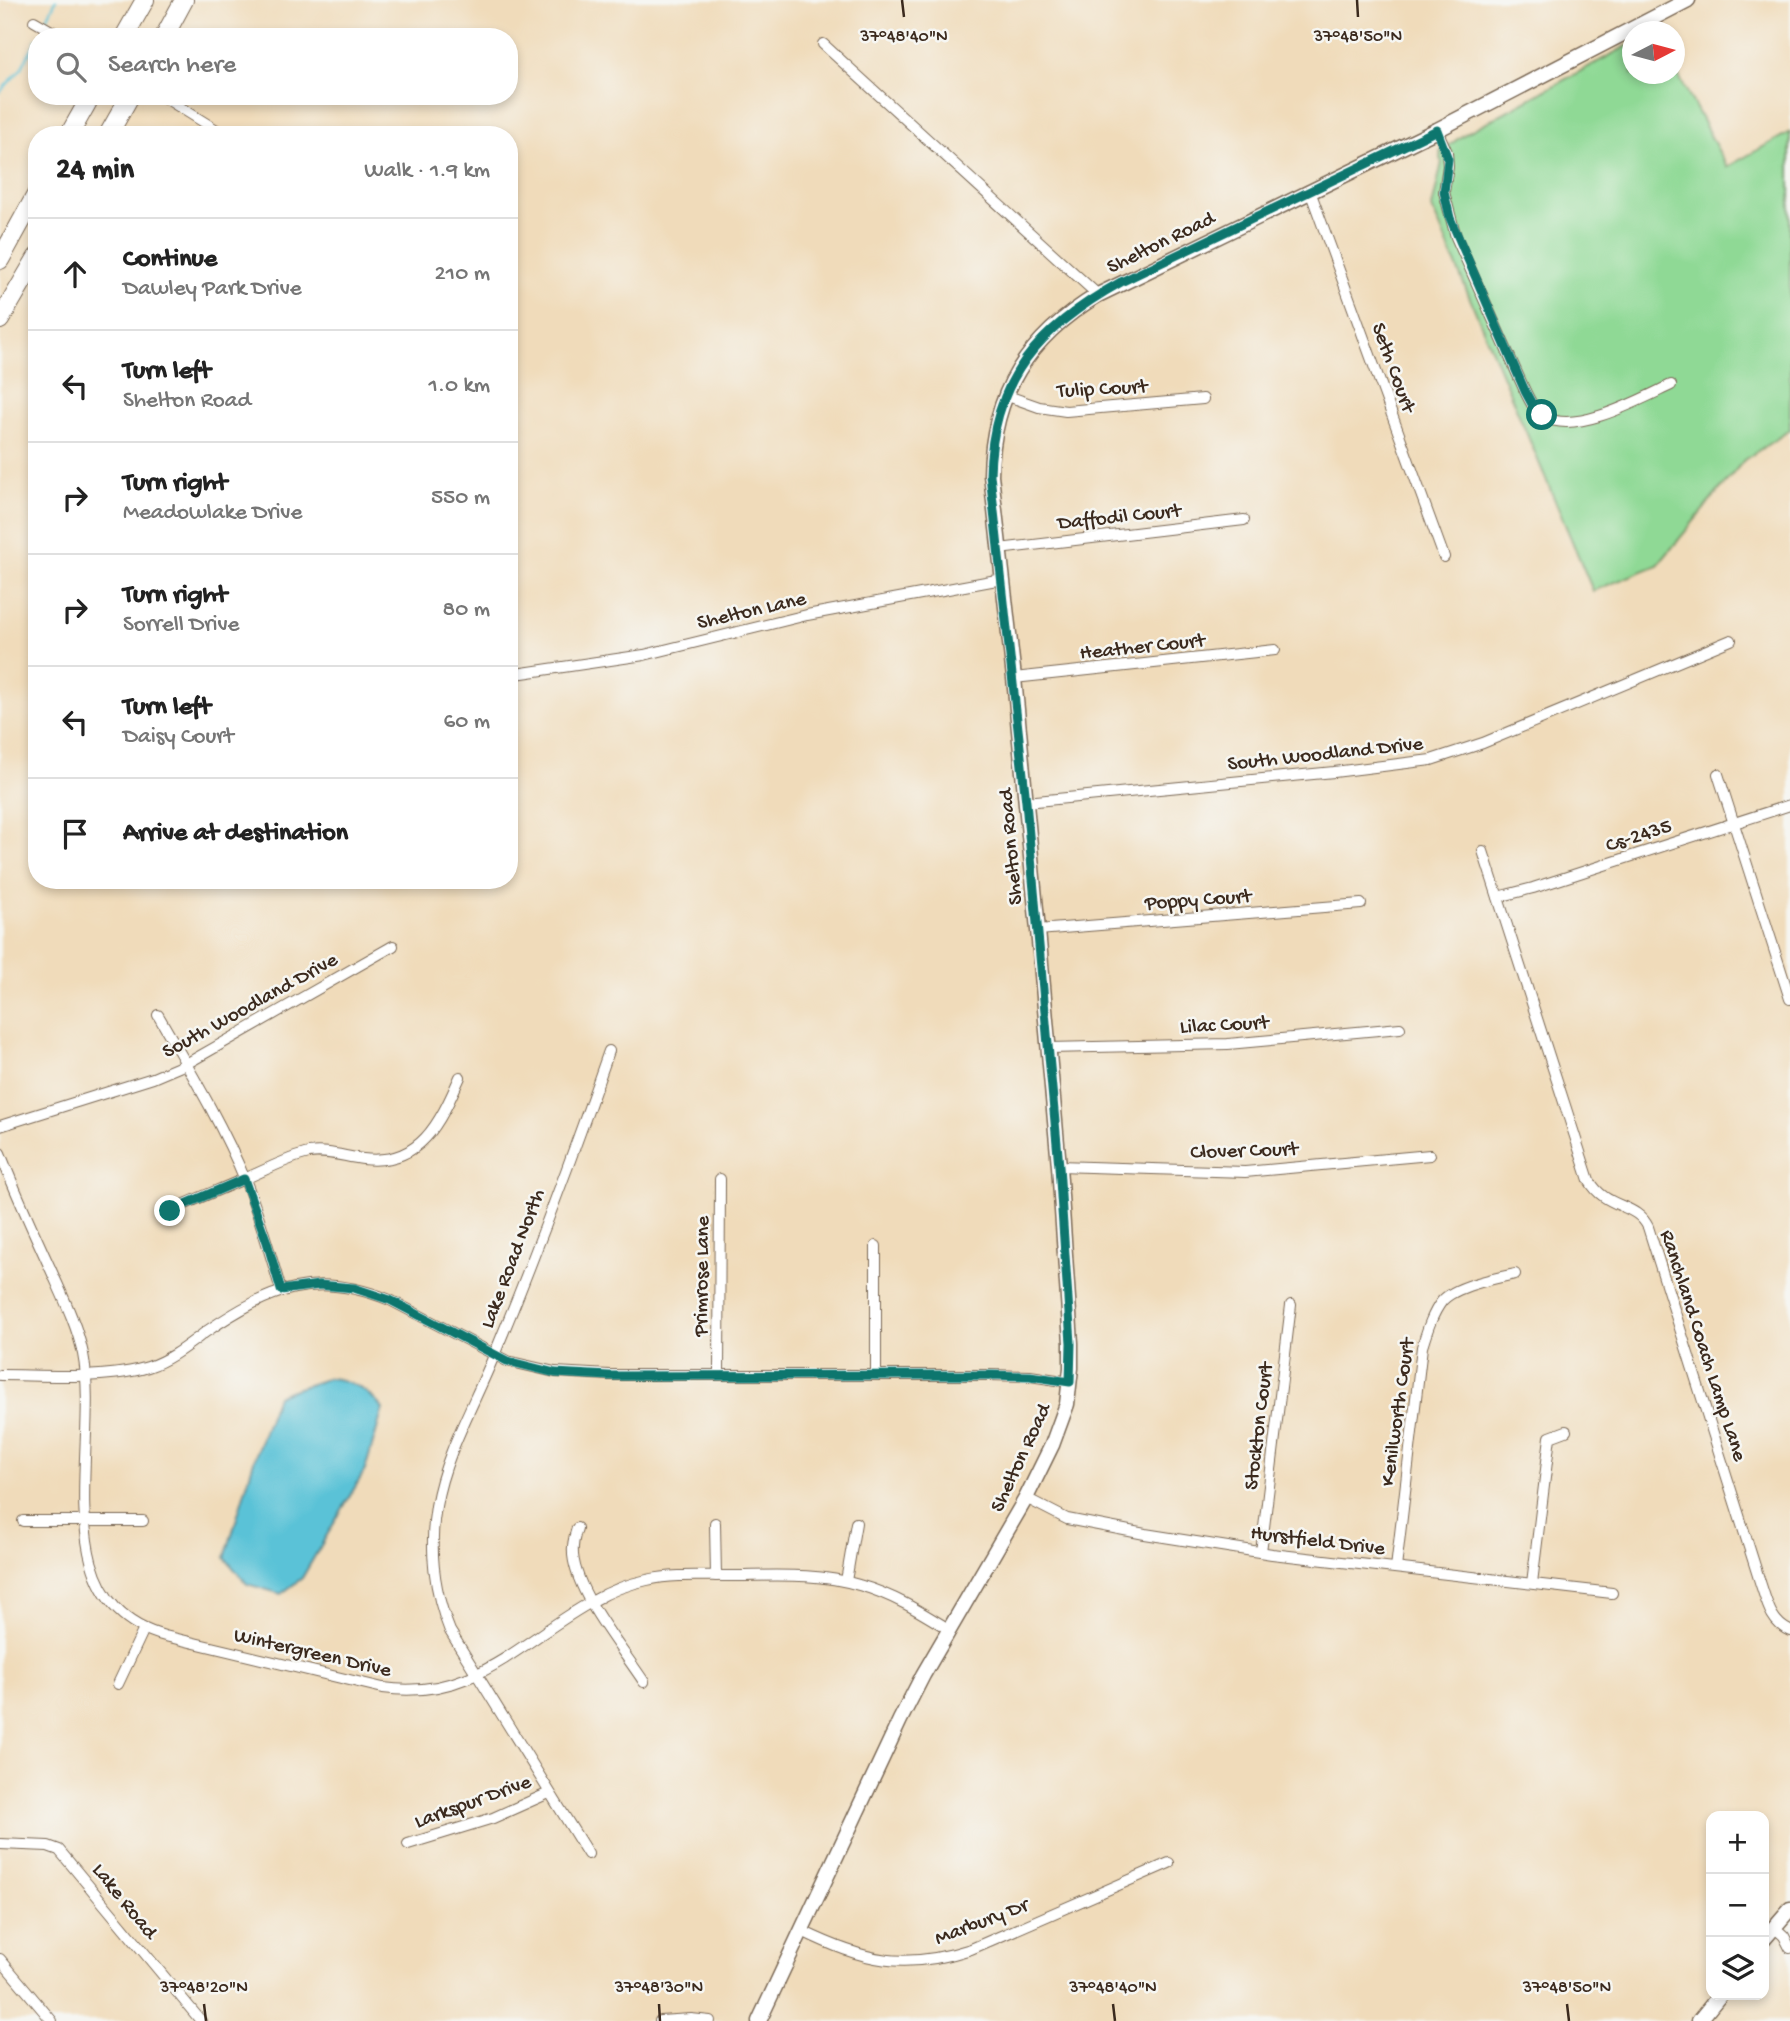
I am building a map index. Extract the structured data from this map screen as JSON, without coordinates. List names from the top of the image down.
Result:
{
  "streets": {
    "street": [
      "Shelton Road",
      "Seth Court",
      "Tulip Court",
      "Daffodil Court",
      "Shelton Lane",
      "Heather Court",
      "South Woodland Drive",
      "Cs-2435",
      "Poppy Court",
      "Lilac Court",
      "Clover Court",
      "Lake Road North",
      "Primrose Lane",
      "Ranchland Coach Lamp Lane",
      "Kenilworth Court",
      "Stockton Court",
      "Hurstfield Drive",
      "Wintergreen Drive",
      "Larkspur Drive",
      "Lake Road",
      "Marbury Dr"
    ]
  },
  "crossings": [
    ["Shelton Road", "Seth Court"],
    ["Shelton Road", "Tulip Court"],
    ["Shelton Road", "Daffodil Court"],
    ["Shelton Road", "Shelton Lane"],
    ["Shelton Road", "Heather Court"],
    ["Shelton Road", "South Woodland Drive"],
    ["Shelton Road", "Poppy Court"],
    ["Shelton Road", "Lilac Court"],
    ["Shelton Road", "Clover Court"],
    ["Shelton Road", "Hurstfield Drive"],
    ["Shelton Road", "Wintergreen Drive"],
    ["Shelton Road", "Marbury Dr"],
    ["Cs-2435", "Ranchland Coach Lamp Lane"],
    ["Lake Road North", "Wintergreen Drive"],
    ["Lake Road North", "Larkspur Drive"],
    ["Kenilworth Court", "Hurstfield Drive"],
    ["Stockton Court", "Hurstfield Drive"]
  ],
  "north": "right",
  "page": {
    "search": "Search here",
    "heading": ["24 min", "Walk · 1.9 km"],
    "list": [
      ["Continue", "Dawley Park Drive", "210 m"],
      ["Turn left", "Shelton Road", "1.0 km"],
      ["Turn right", "Meadowlake Drive", "550 m"],
      ["Turn right", "Sorrell Drive", "80 m"],
      ["Turn left", "Daisy Court", "60 m"],
      "Arrive at destination"
    ],
    "map_buttons": ["+", "−"]
  },
  "coordinates": [
    "37°48'40\"N",
    "37°48'50\"N",
    "37°48'20\"N",
    "37°48'30\"N"
  ]
}
